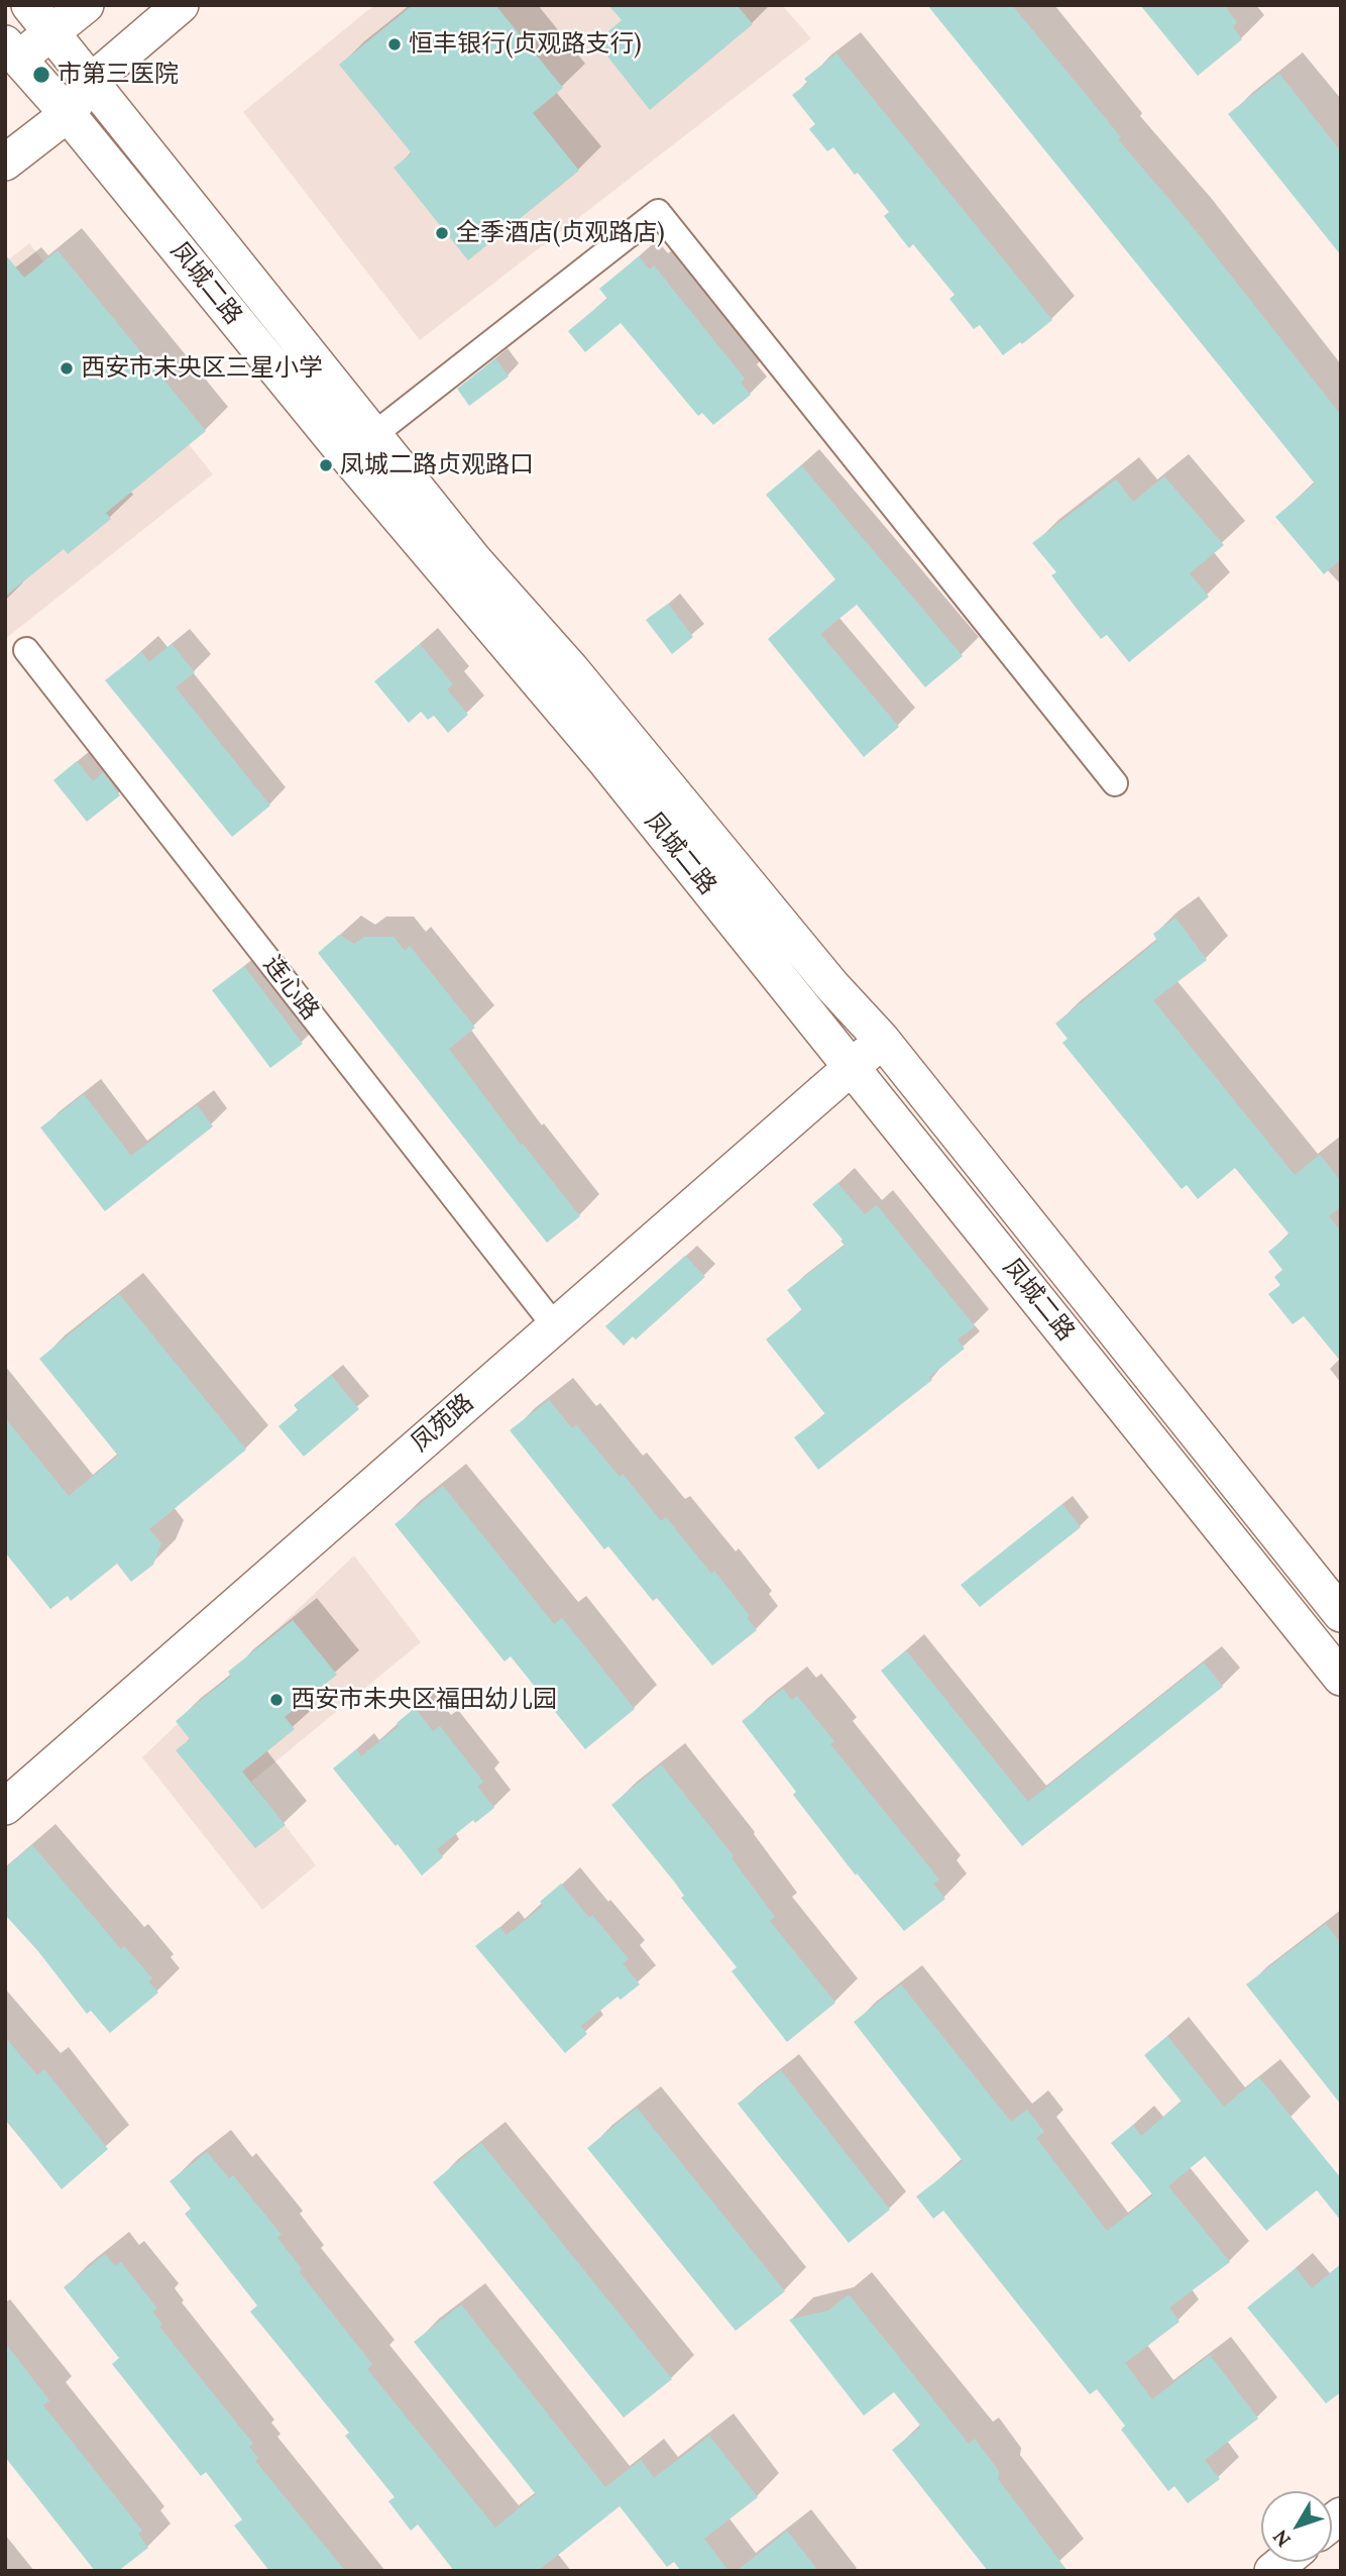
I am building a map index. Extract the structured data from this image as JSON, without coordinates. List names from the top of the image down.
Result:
{
  "streets": {
    "main road": ["凤城二路", "凤苑路"],
    "street": ["连心路"]
  },
  "crossings": [
    ["凤城二路", "凤苑路"],
    ["连心路", "凤苑路"]
  ],
  "places": [
    "恒丰银行(贞观路支行)",
    "市第三医院",
    "全季酒店(贞观路店)",
    "西安市未央区三星小学",
    "凤城二路贞观路口",
    "西安市未央区福田幼儿园"
  ],
  "north": "bottom left"
}
